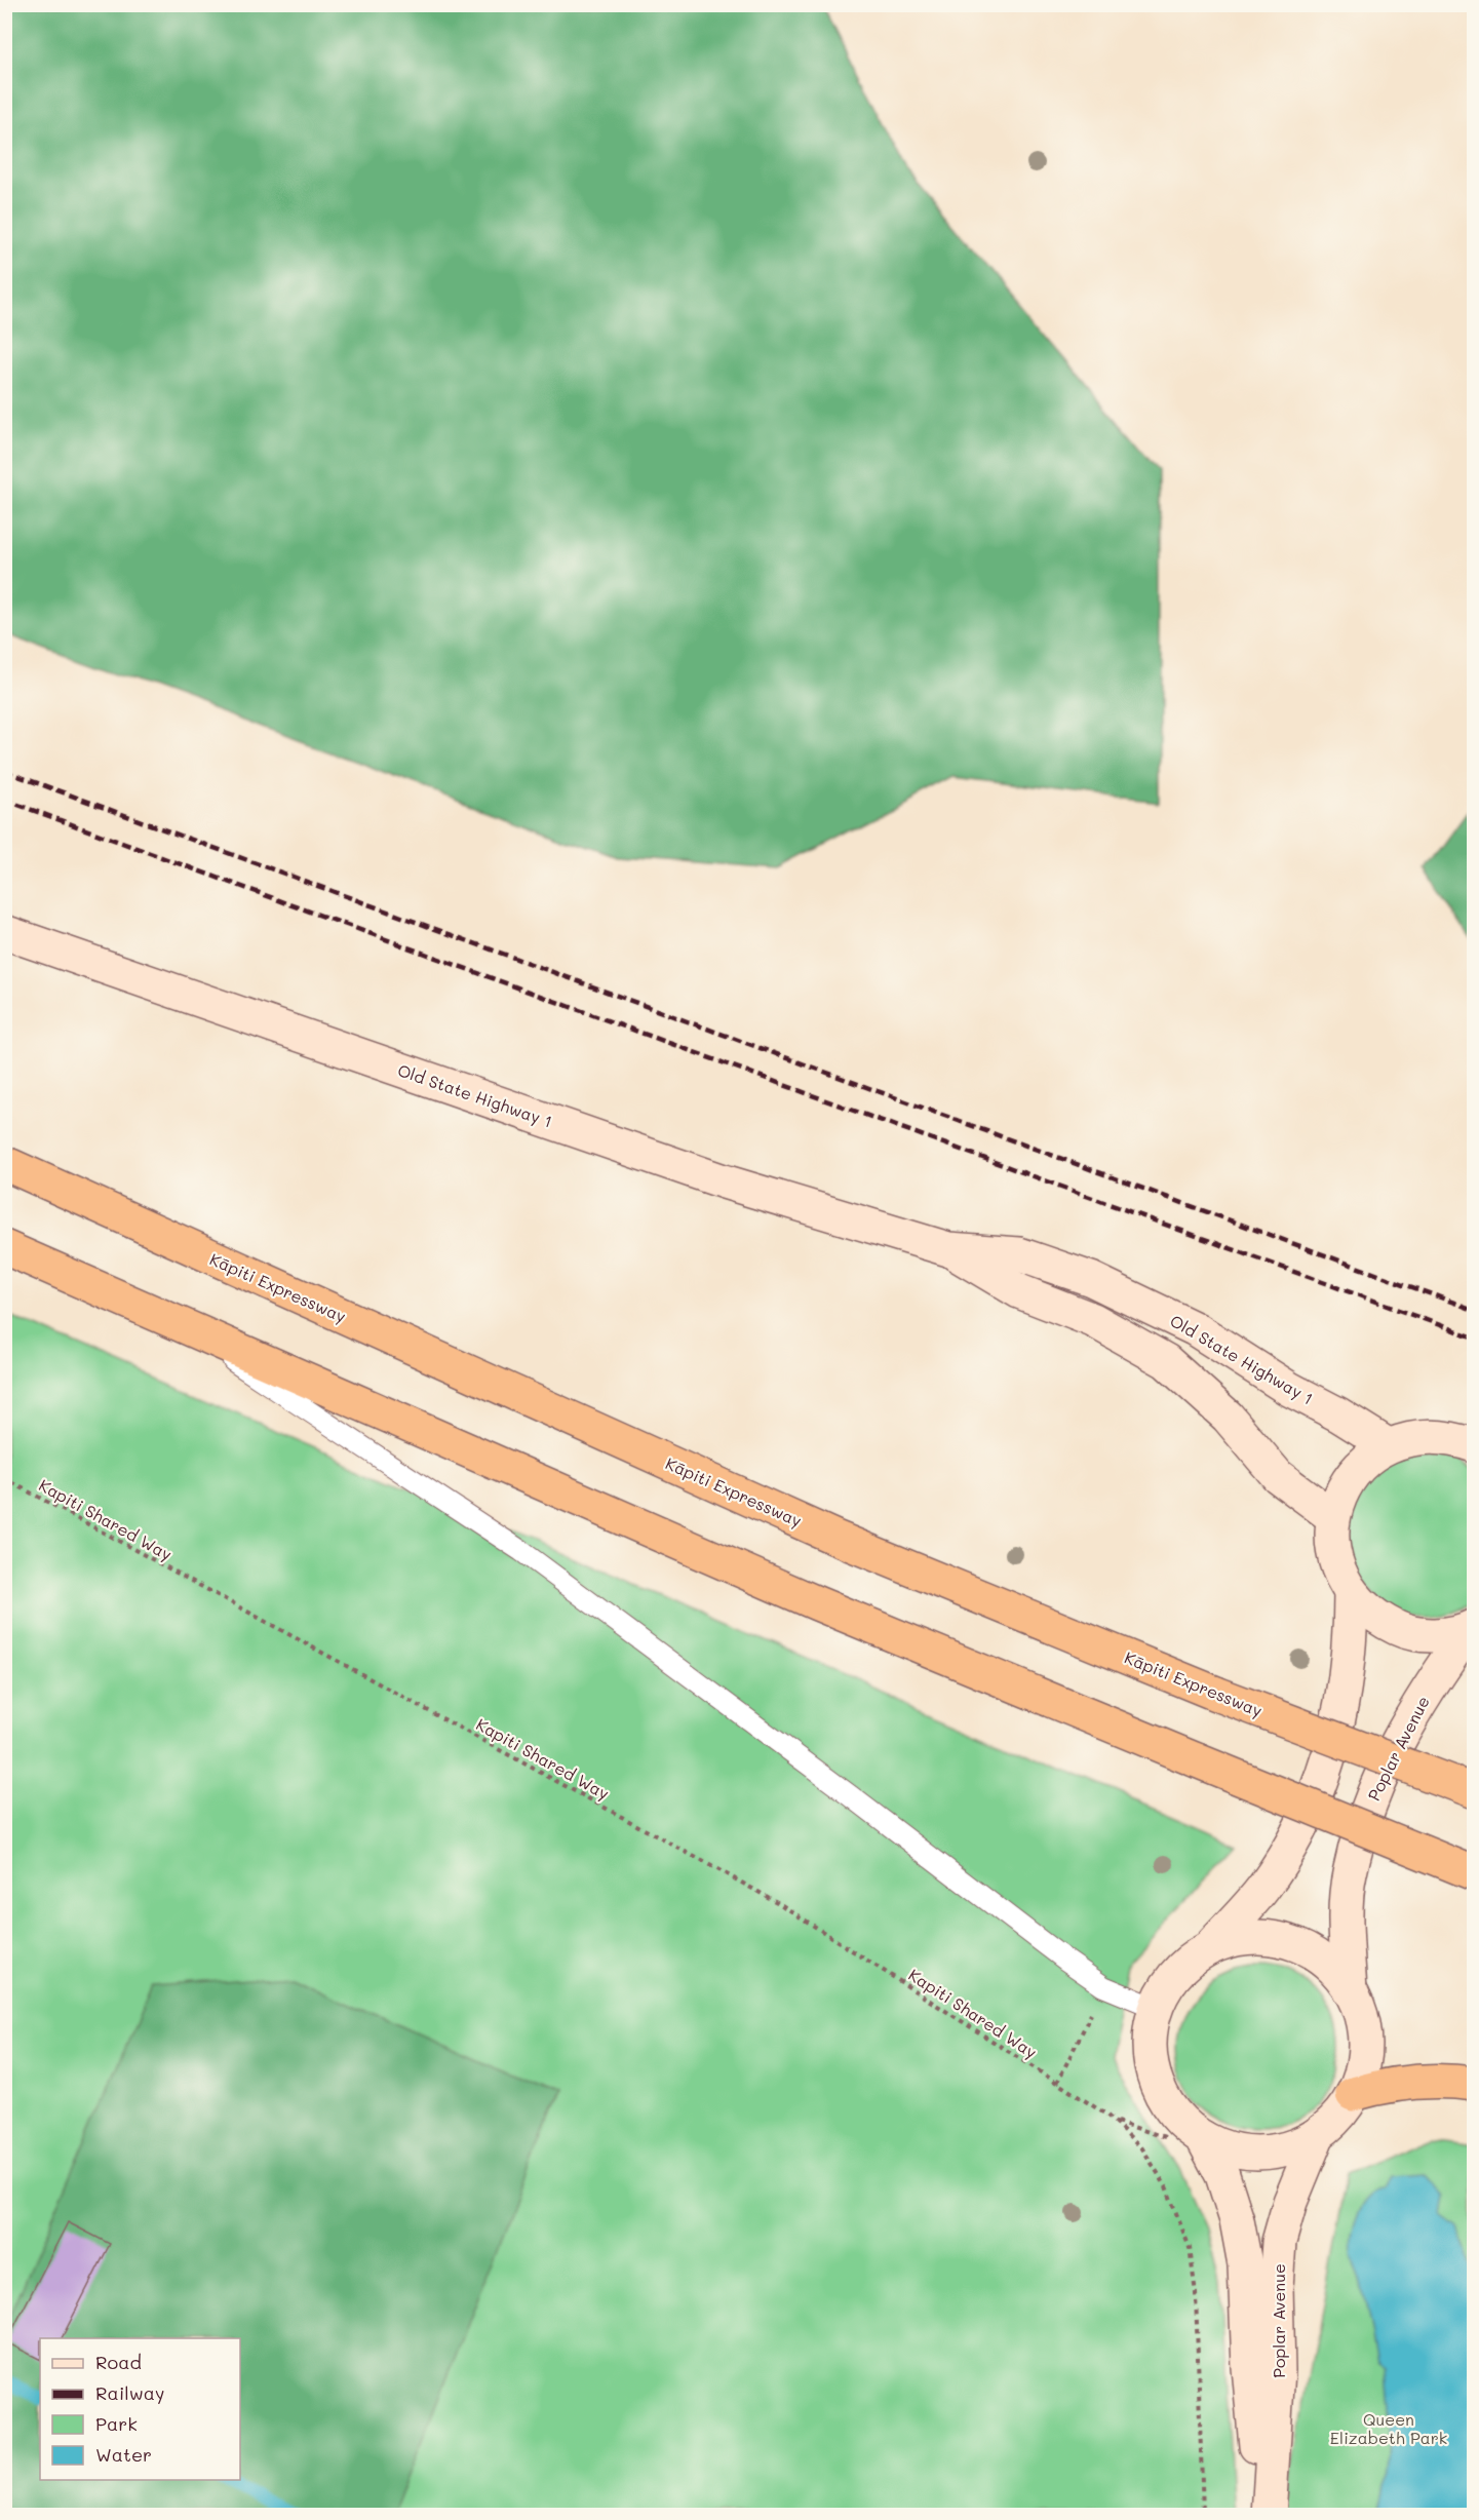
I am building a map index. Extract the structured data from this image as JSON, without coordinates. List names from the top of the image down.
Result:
{
  "streets": {
    "highway": ["Kāpiti Expressway"],
    "main road": ["Old State Highway 1", "Poplar Avenue"],
    "path": ["Kapiti Shared Way"]
  },
  "parks": ["Queen Elizabeth Park"],
  "legend": [
    "Road",
    "Railway",
    "Park",
    "Water"
  ]
}
